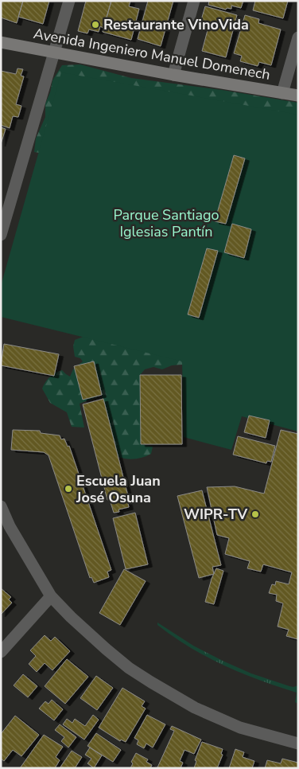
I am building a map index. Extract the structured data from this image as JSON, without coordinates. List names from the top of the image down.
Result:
{
  "streets": {
    "street": ["Avenida Ingeniero Manuel Domenech"]
  },
  "parks": ["Parque Santiago Iglesias Pantín"],
  "places": ["Restaurante VinoVida", "Escuela Juan José Osuna", "WIPR-TV"]
}
